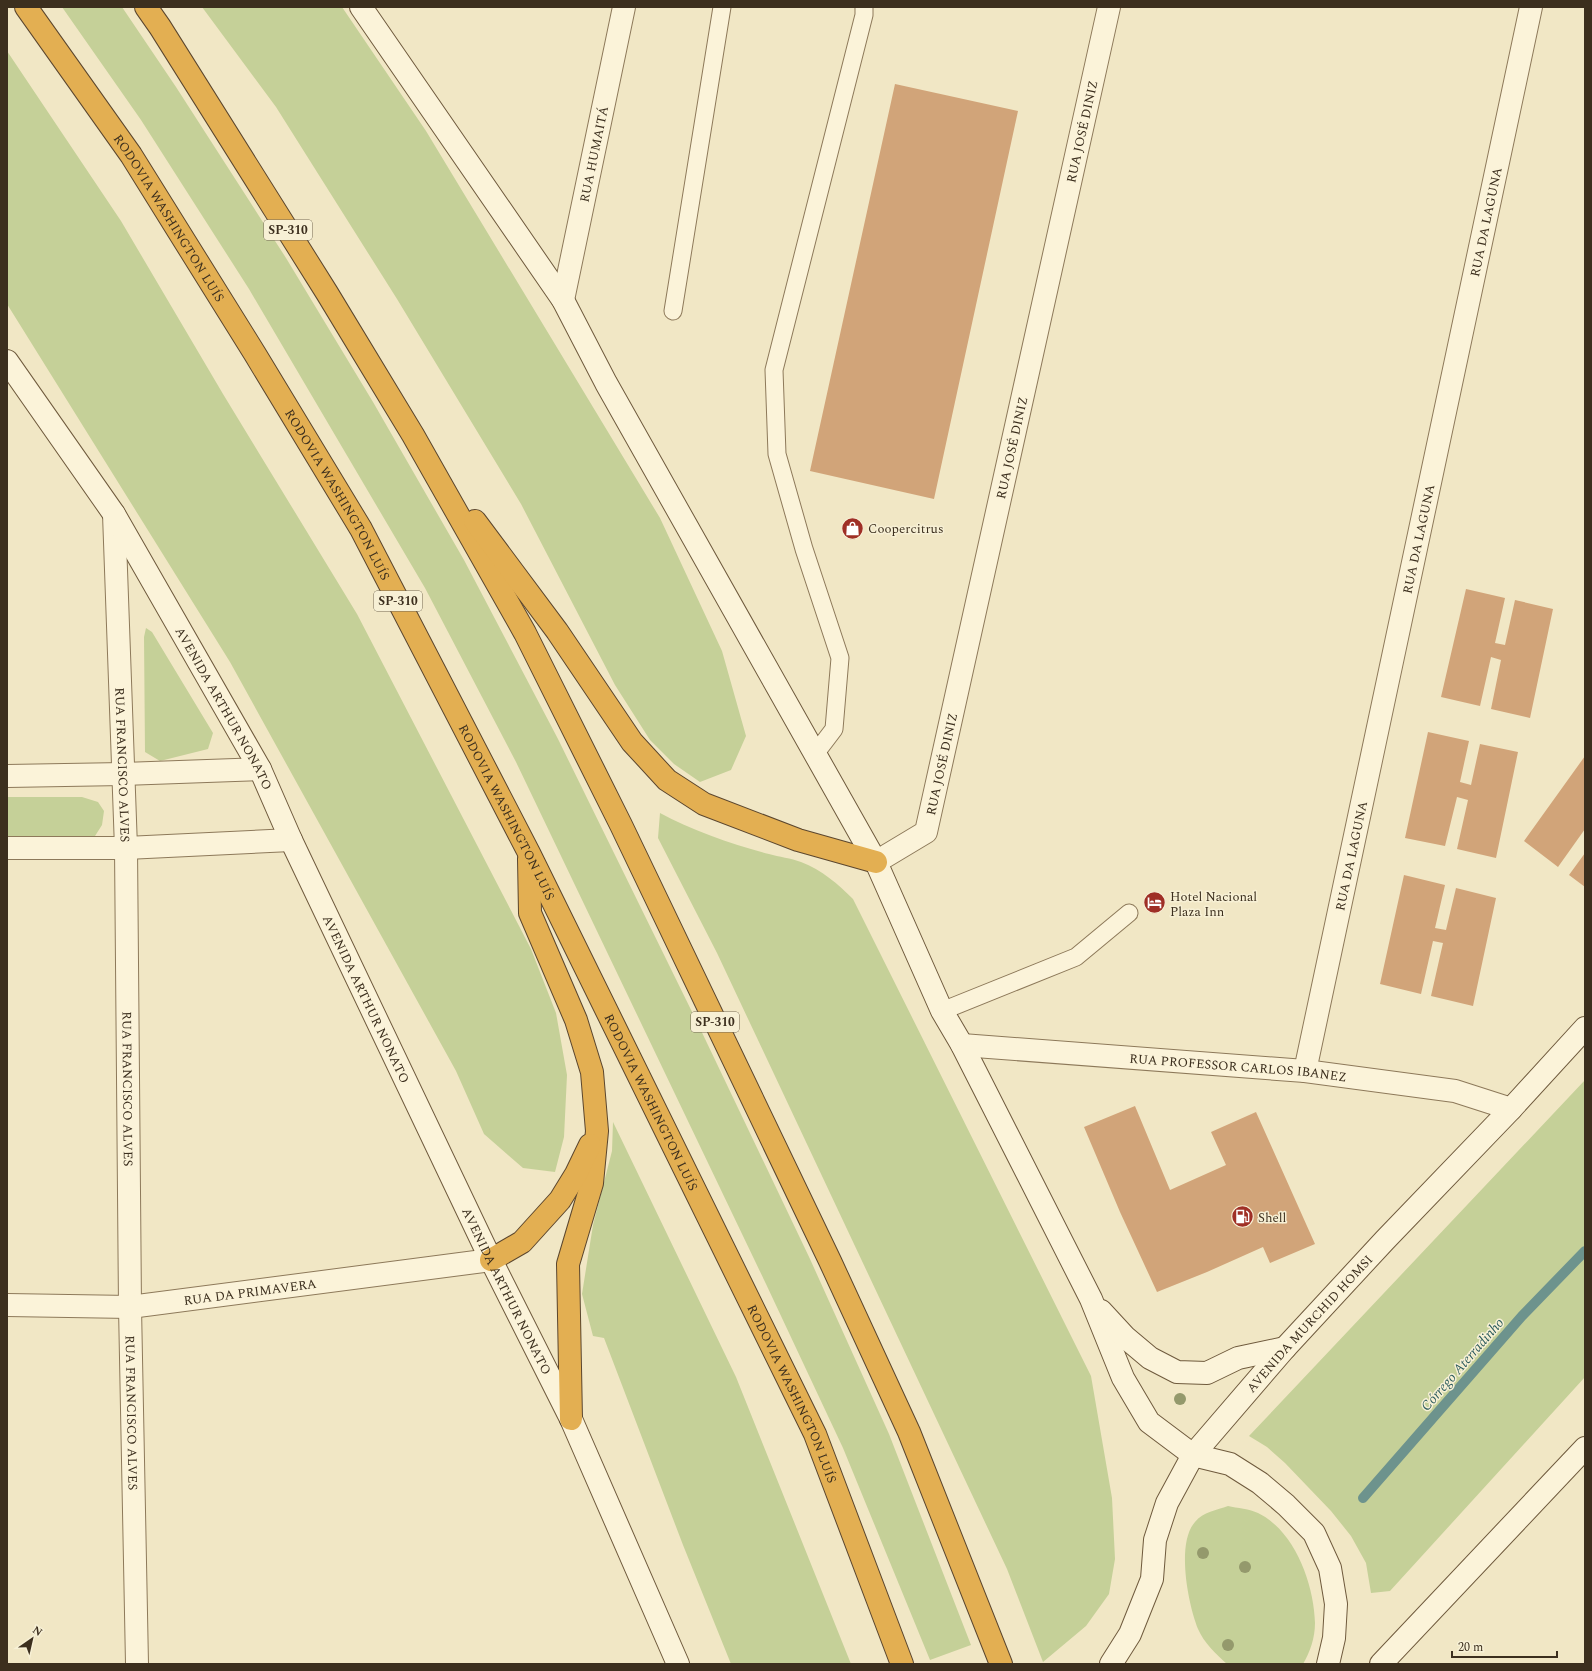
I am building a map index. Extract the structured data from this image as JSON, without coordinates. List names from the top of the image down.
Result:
{
  "streets": {
    "highway": ["RODOVIA WASHINGTON LUÍS", "SP-310"],
    "street": [
      "RUA JOSÉ DINIZ",
      "RUA HUMAITÁ",
      "RUA DA LAGUNA",
      "AVENIDA ARTHUR NONATO",
      "RUA FRANCISCO ALVES",
      "RUA PROFESSOR CARLOS IBANEZ",
      "RUA DA PRIMAVERA",
      "AVENIDA MURCHID HOMSI"
    ]
  },
  "crossings": [
    ["RUA DA LAGUNA", "RUA PROFESSOR CARLOS IBANEZ"],
    ["AVENIDA ARTHUR NONATO", "RUA FRANCISCO ALVES"],
    ["AVENIDA ARTHUR NONATO", "RUA DA PRIMAVERA"],
    ["RUA FRANCISCO ALVES", "RUA DA PRIMAVERA"],
    ["RUA PROFESSOR CARLOS IBANEZ", "AVENIDA MURCHID HOMSI"]
  ],
  "water": ["Córrego Aterradinho"],
  "places": {
    "shop": ["Coopercitrus"],
    "hotel": ["Hotel Nacional Plaza Inn"],
    "fuel station": ["Shell"]
  },
  "scale_bar": "20 m",
  "north": "top right"
}
